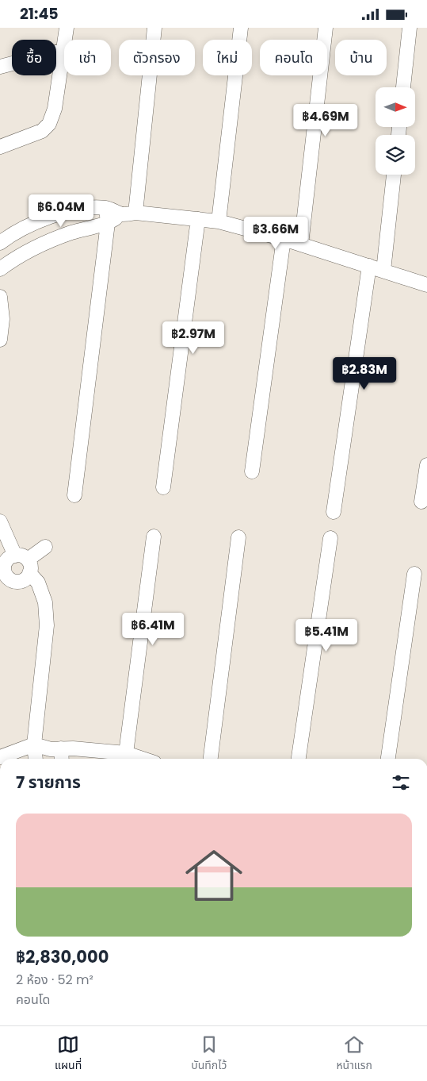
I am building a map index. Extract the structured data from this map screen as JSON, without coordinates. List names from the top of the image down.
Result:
{
  "north": "right",
  "page": {
    "status": "21:45",
    "chip": [
      "ซื้อ",
      "เช่า",
      "ตัวกรอง",
      "ใหม่",
      "คอนโด",
      "บ้าน"
    ],
    "price": [
      "฿4.69M",
      "฿6.04M",
      "฿3.66M",
      "฿2.97M",
      "฿2.83M",
      "฿6.41M",
      "฿5.41M"
    ],
    "heading": "7 รายการ",
    "list": [
      {
        "name": "฿2,830,000",
        "note": "2 ห้อง · 52 m² · คอนโด"
      }
    ],
    "tabs": ["แผนที่", "บันทึกไว้", "หน้าแรก"]
  }
}
